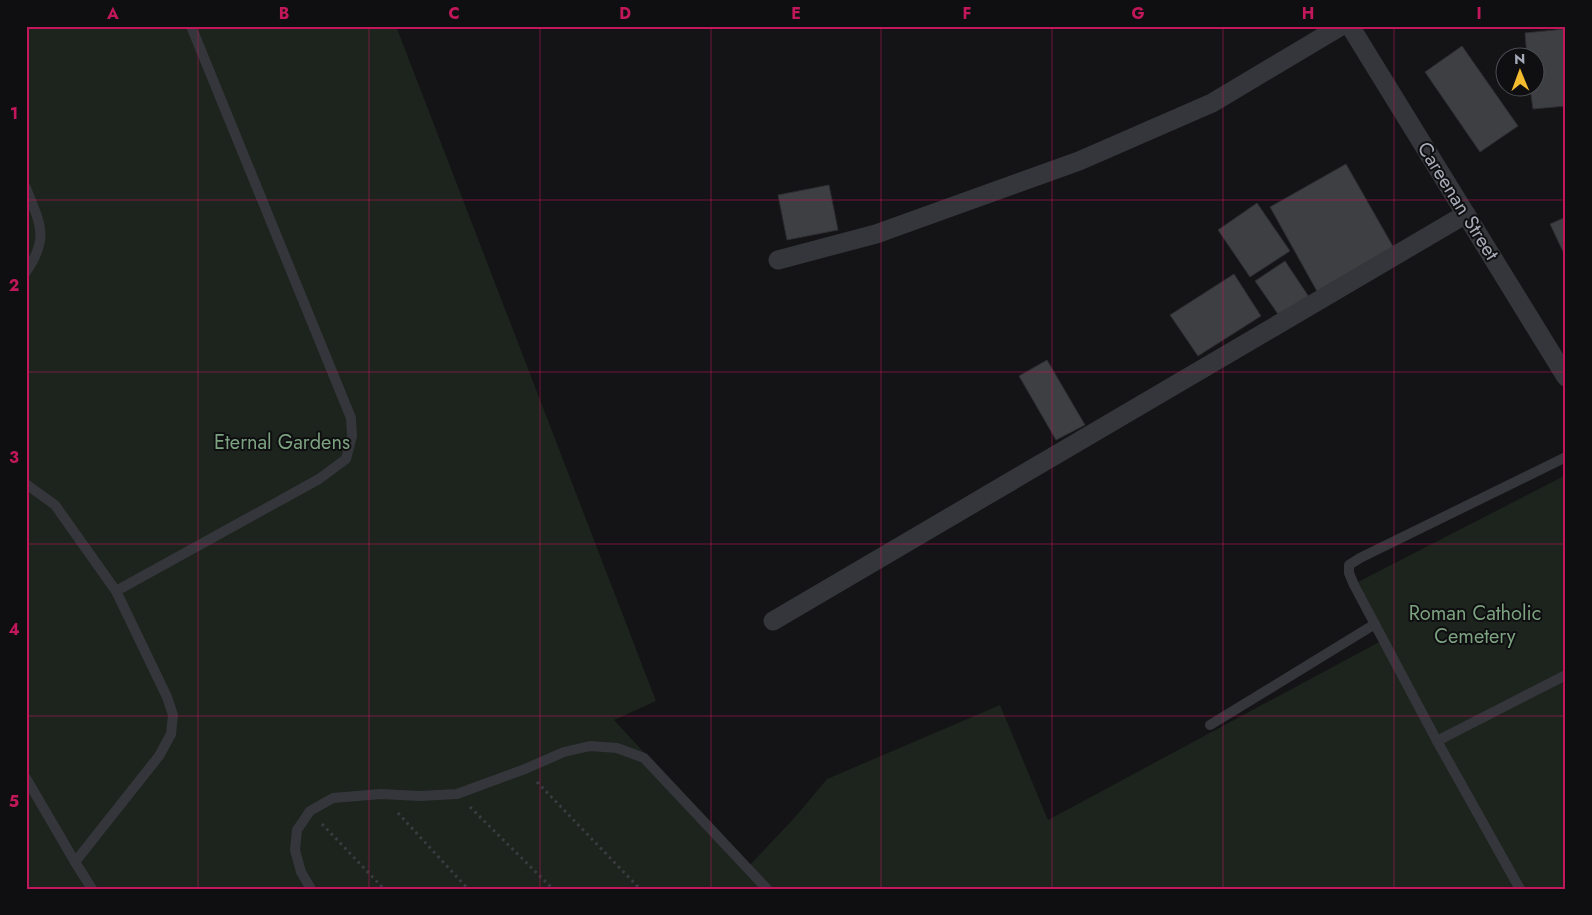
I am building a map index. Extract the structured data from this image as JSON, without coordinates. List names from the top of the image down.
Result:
{
  "streets": {
    "street": ["Careenan Street"]
  },
  "parks": ["Eternal Gardens", "Roman Catholic Cemetery"],
  "north": "top",
  "grid": {
    "columns": [
      "A",
      "B",
      "C",
      "D",
      "E",
      "F",
      "G",
      "H",
      "I"
    ],
    "rows": [
      "1",
      "2",
      "3",
      "4",
      "5"
    ]
  }
}
